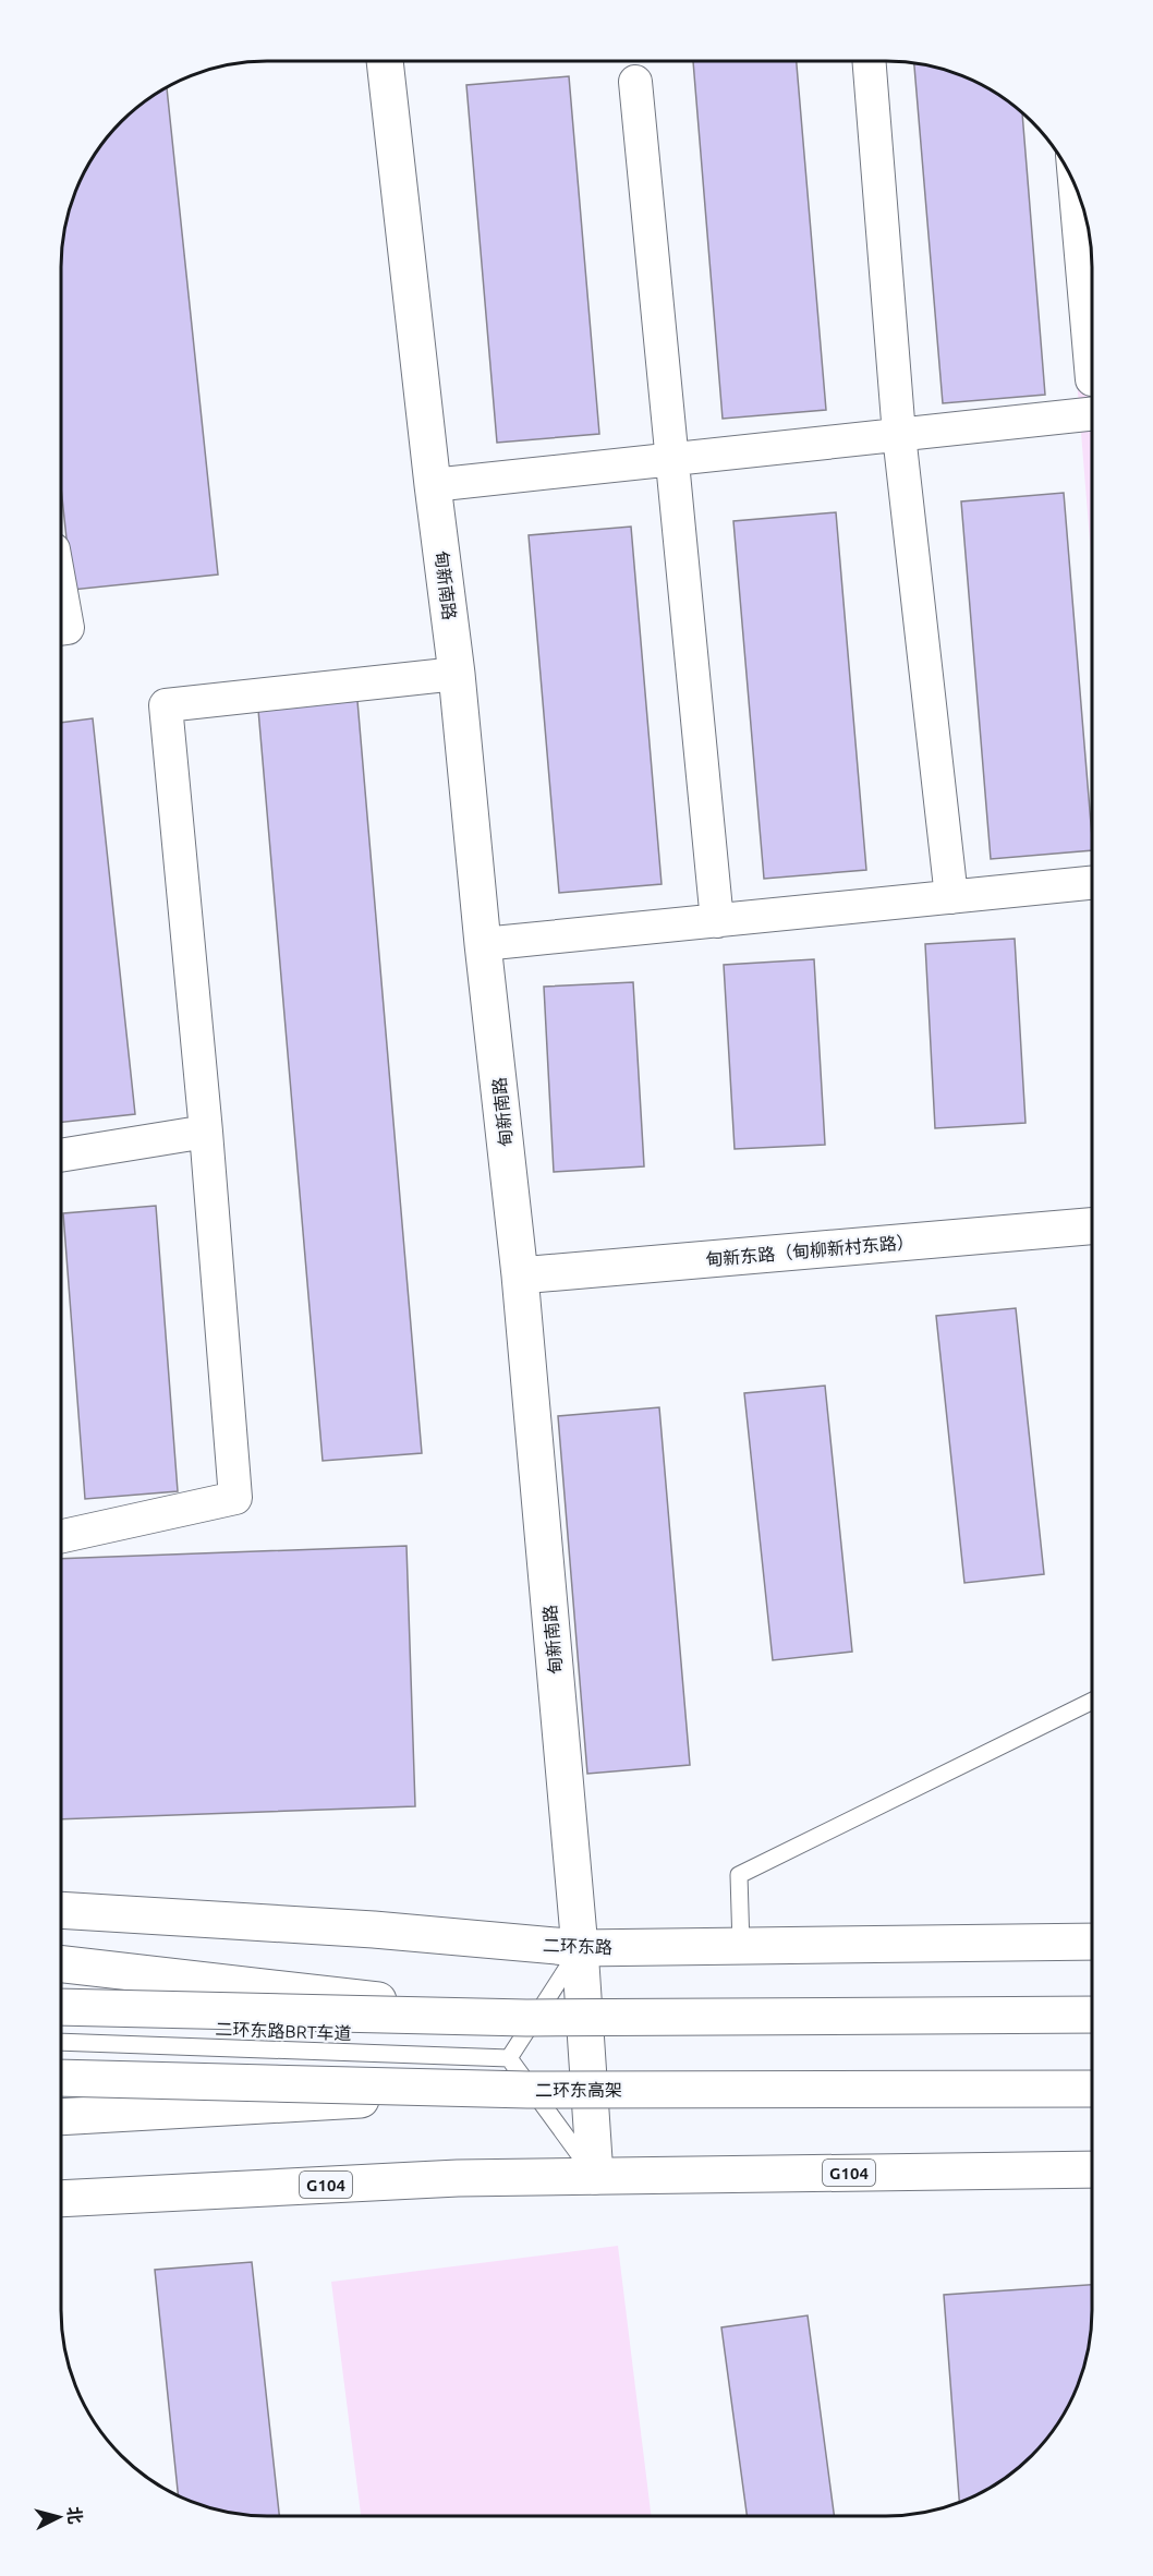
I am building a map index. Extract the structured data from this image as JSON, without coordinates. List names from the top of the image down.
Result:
{
  "streets": {
    "main road": [
      "甸新南路",
      "甸新东路（甸柳新村东路）",
      "二环东路",
      "二环东高架",
      "G104"
    ],
    "lane": ["二环东路BRT车道"]
  },
  "crossings": [
    ["甸新南路", "甸新东路（甸柳新村东路）"],
    ["甸新南路", "二环东路"],
    ["甸新南路", "G104"]
  ],
  "north": "right"
}
